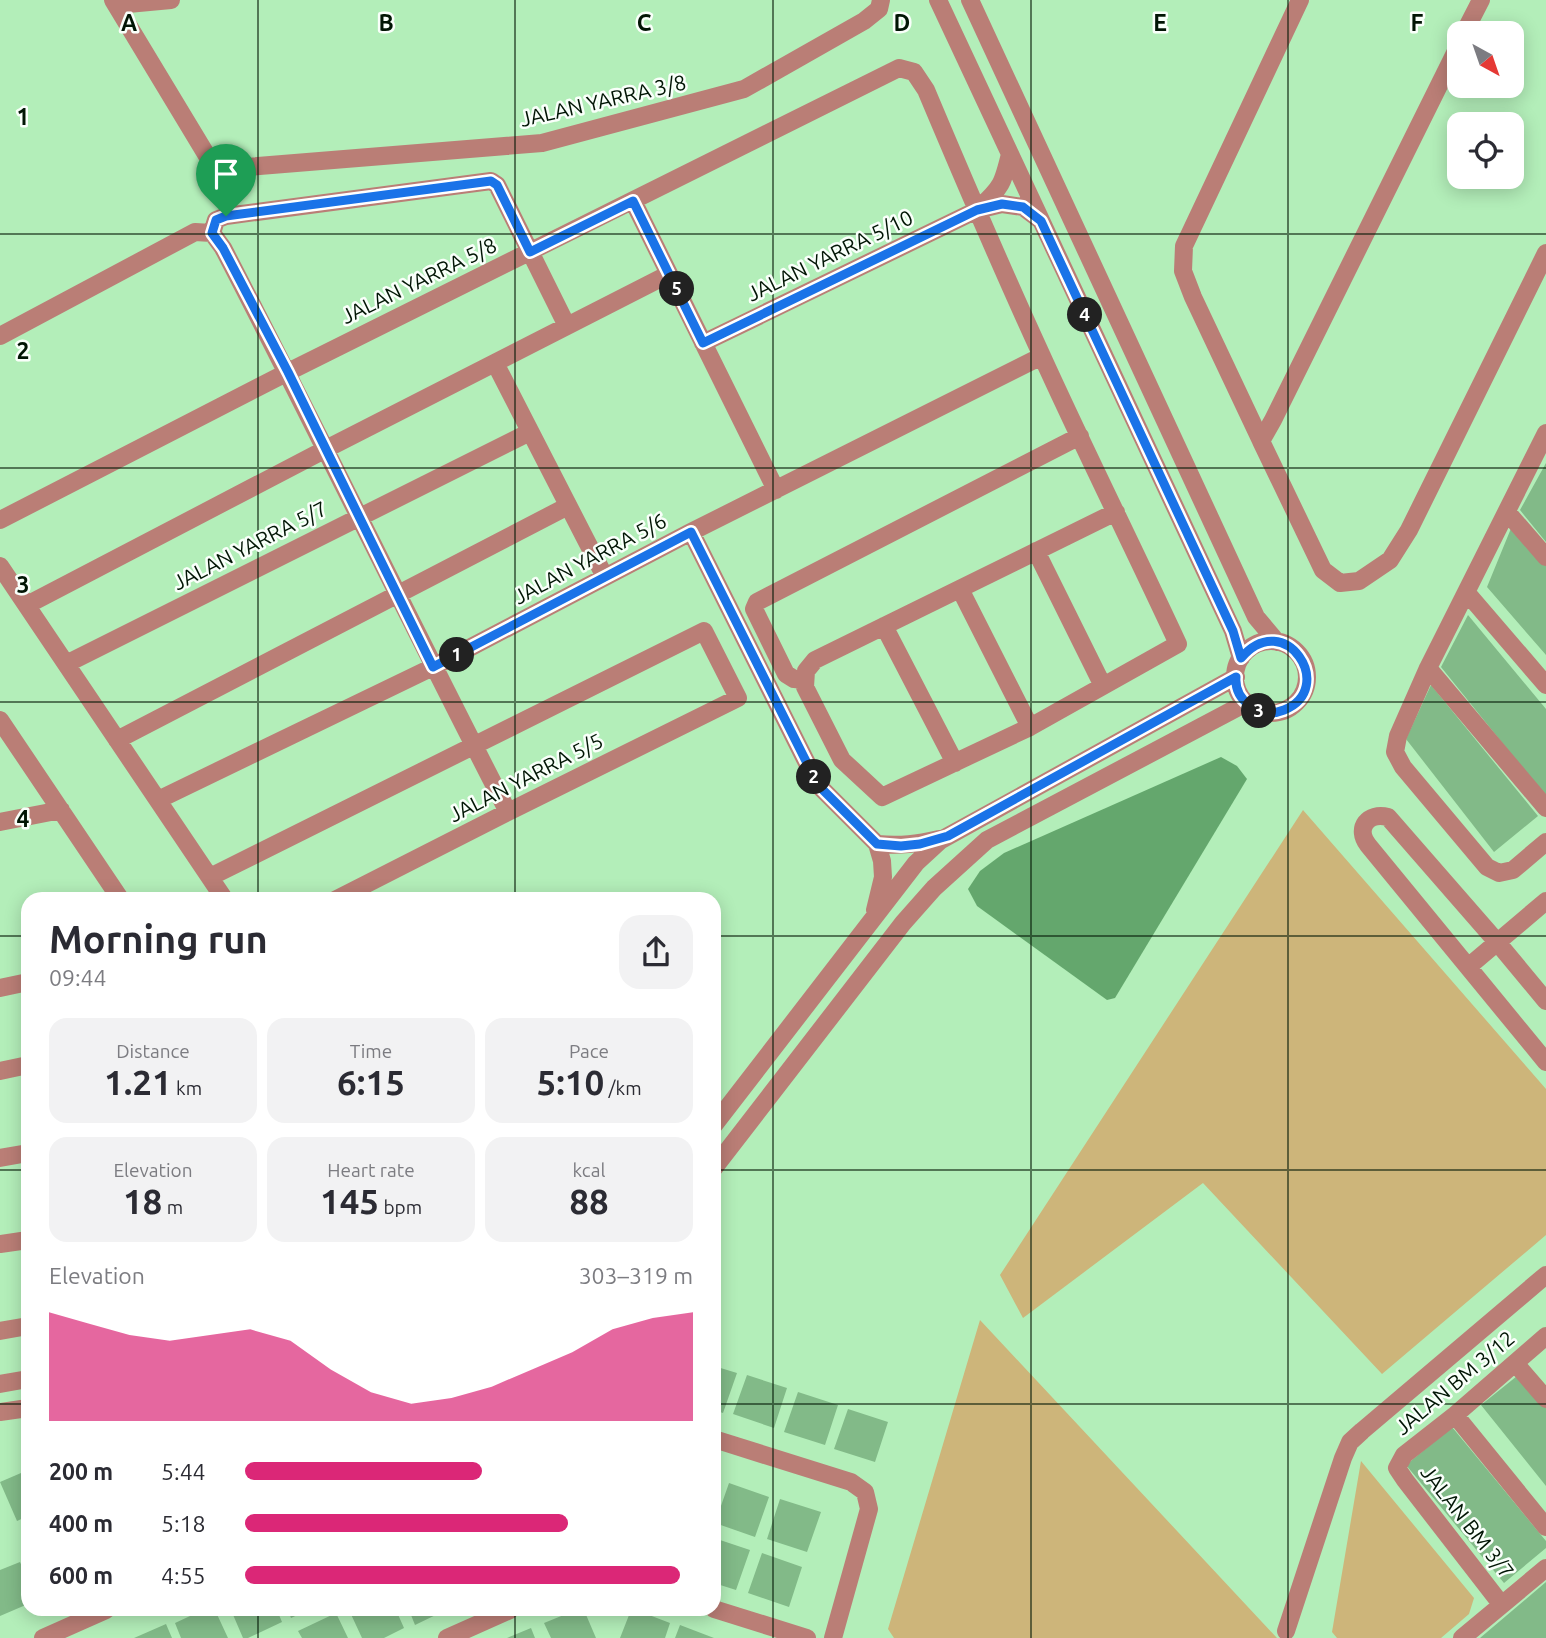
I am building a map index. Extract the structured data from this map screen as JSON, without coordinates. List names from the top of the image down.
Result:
{
  "streets": {
    "street": [
      "JALAN YARRA 3/8",
      "JALAN YARRA 5/10",
      "JALAN YARRA 5/8",
      "JALAN YARRA 5/7",
      "JALAN YARRA 5/6",
      "JALAN YARRA 5/5",
      "JALAN BM 3/12",
      "JALAN BM 3/7"
    ]
  },
  "crossings": [
    ["JALAN YARRA 5/10", "JALAN YARRA 5/8"],
    ["JALAN YARRA 5/8", "JALAN YARRA 5/6"],
    ["JALAN BM 3/12", "JALAN BM 3/7"]
  ],
  "north": "bottom right",
  "page": {
    "pins": [
      "5",
      "4",
      "1",
      "3",
      "2"
    ],
    "heading": ["Morning run", "09:44"],
    "stats": [
      ["Distance", "1.21 km"],
      ["Time", "6:15"],
      ["Pace", "5:10 /km"],
      ["Elevation", "18 m"],
      ["Heart rate", "145 bpm"],
      ["kcal", "88"]
    ],
    "chart": ["Elevation", "303–319 m"],
    "list": [
      {
        "name": "200 m",
        "note": "5:44"
      },
      {
        "name": "400 m",
        "note": "5:18"
      },
      {
        "name": "600 m",
        "note": "4:55"
      }
    ]
  },
  "grid": {
    "columns": [
      "A",
      "B",
      "C",
      "D",
      "E",
      "F"
    ],
    "rows": [
      "1",
      "2",
      "3",
      "4"
    ]
  }
}
